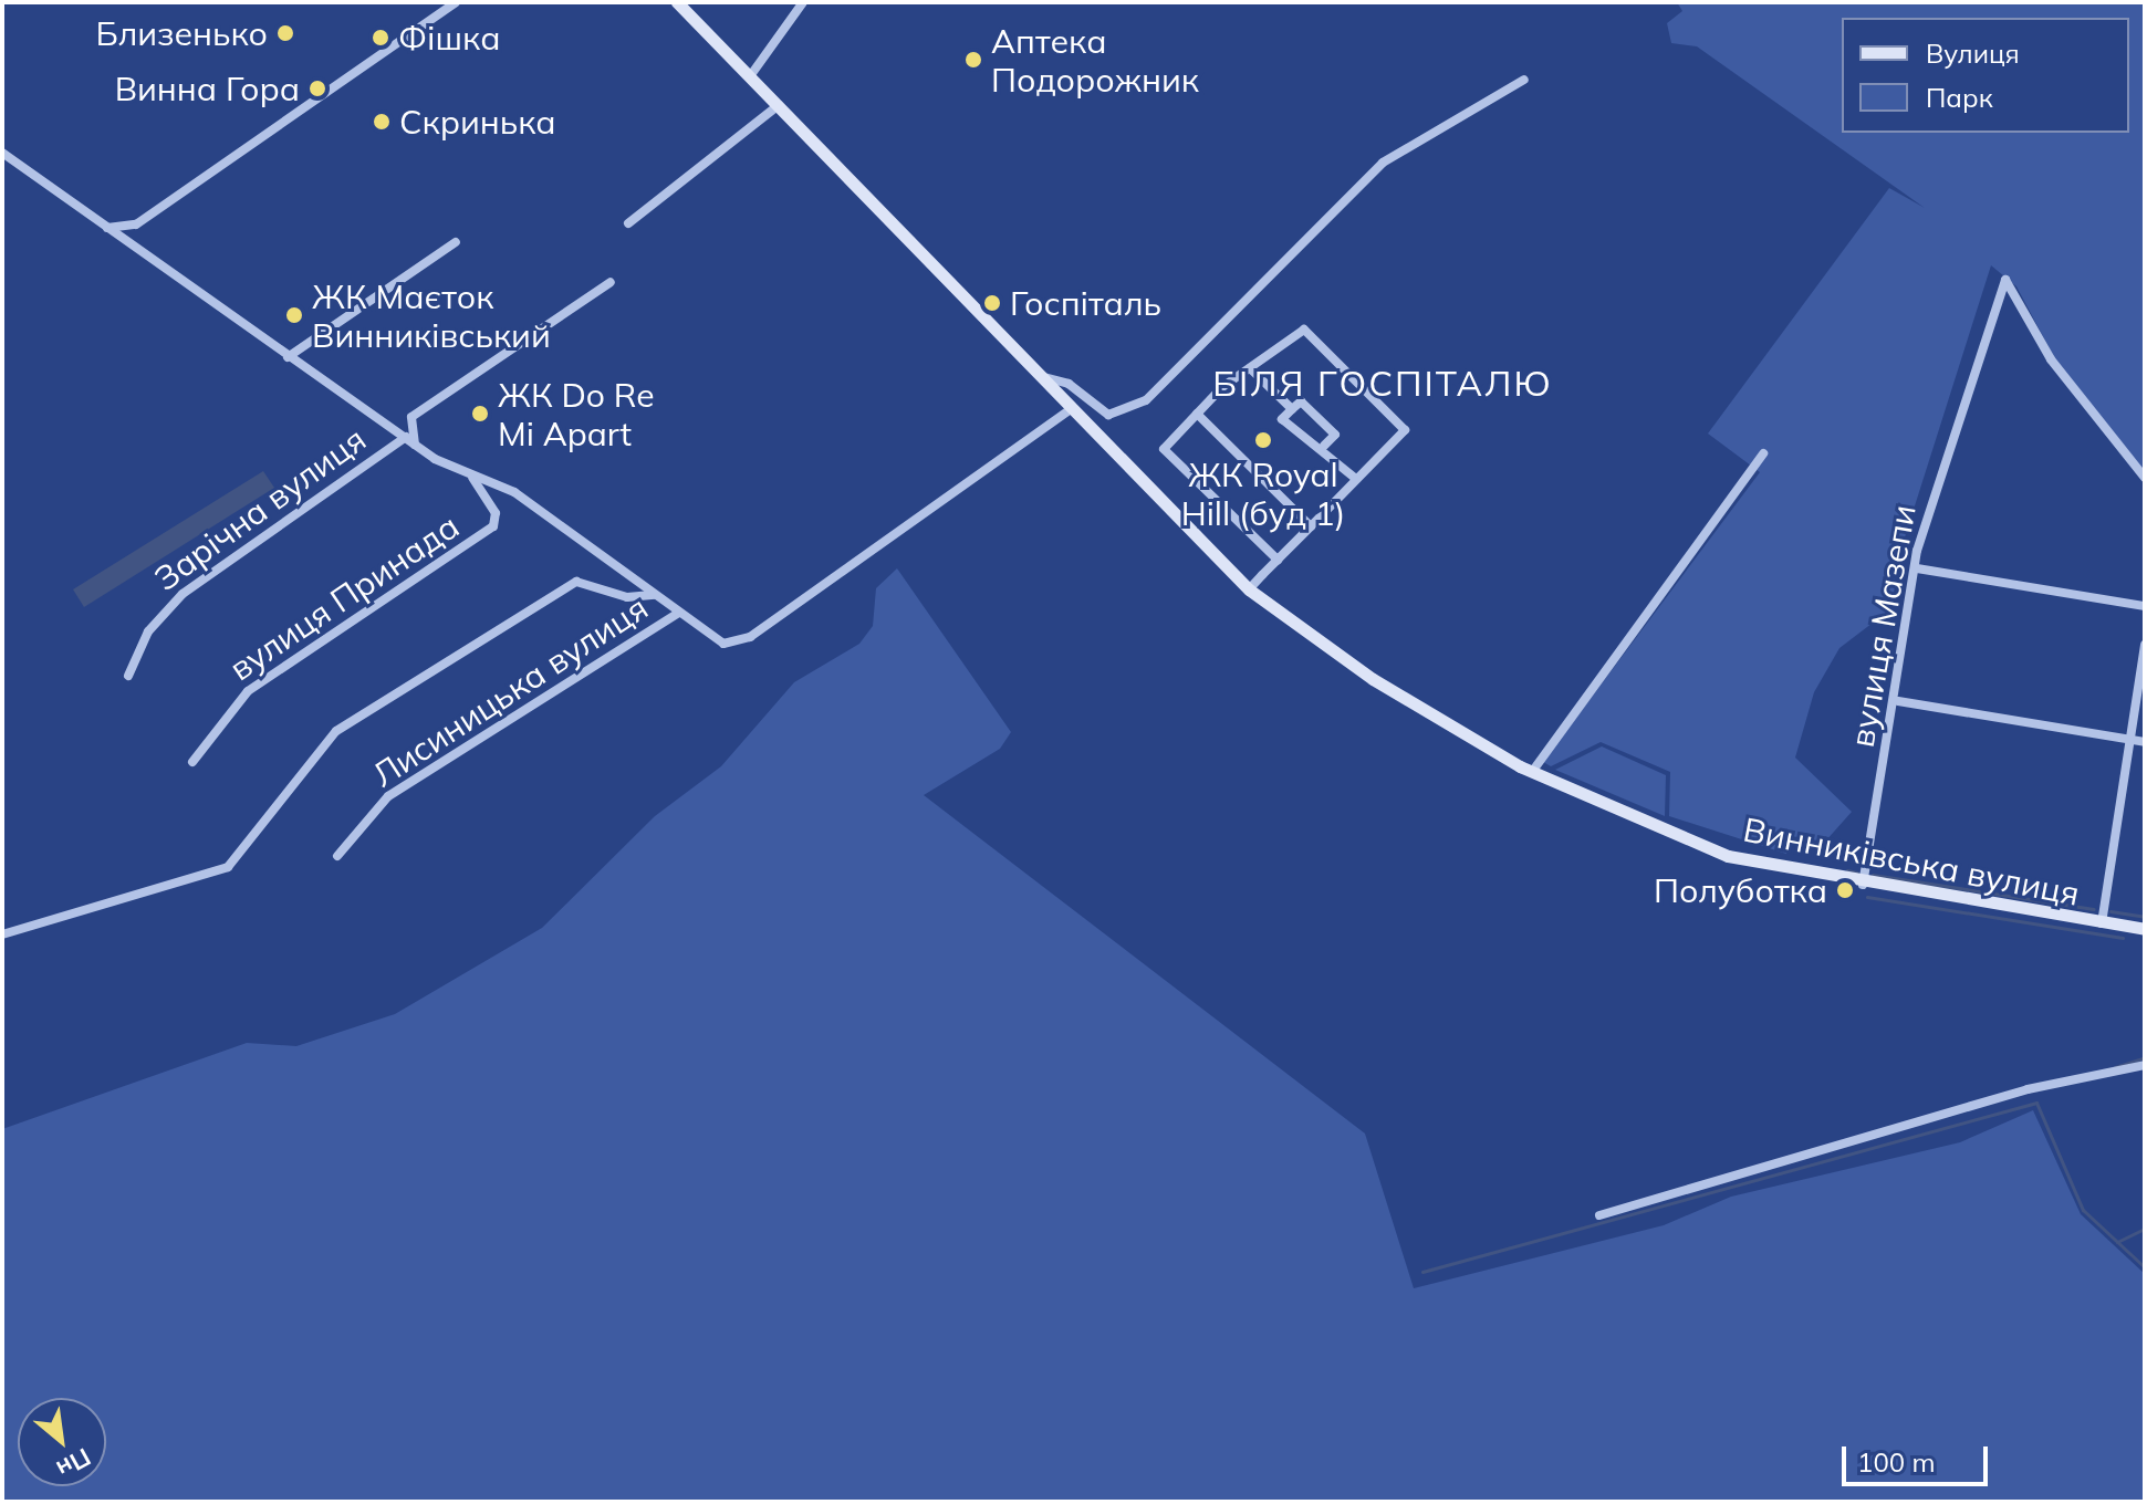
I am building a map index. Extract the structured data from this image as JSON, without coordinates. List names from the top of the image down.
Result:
{
  "streets": {
    "main road": ["Винниківська вулиця"],
    "street": [
      "Зарічна вулиця",
      "вулиця Принада",
      "вулиця Мазепи",
      "Лисиницька вулиця"
    ]
  },
  "crossings": [
    ["вулиця Мазепи", "Винниківська вулиця"]
  ],
  "districts": ["БІЛЯ ГОСПІТАЛЮ"],
  "places": [
    "Близенько",
    "Фішка",
    "Аптека Подорожник",
    "Винна Гора",
    "Скринька",
    "Госпіталь",
    "ЖК Маєток Винниківський",
    "ЖК Do Re Mi Apart",
    "ЖК Royal Hill (буд 1)",
    "Полуботка"
  ],
  "legend": ["Вулиця", "Парк"],
  "scale_bar": "100 m",
  "north": "bottom right"
}
